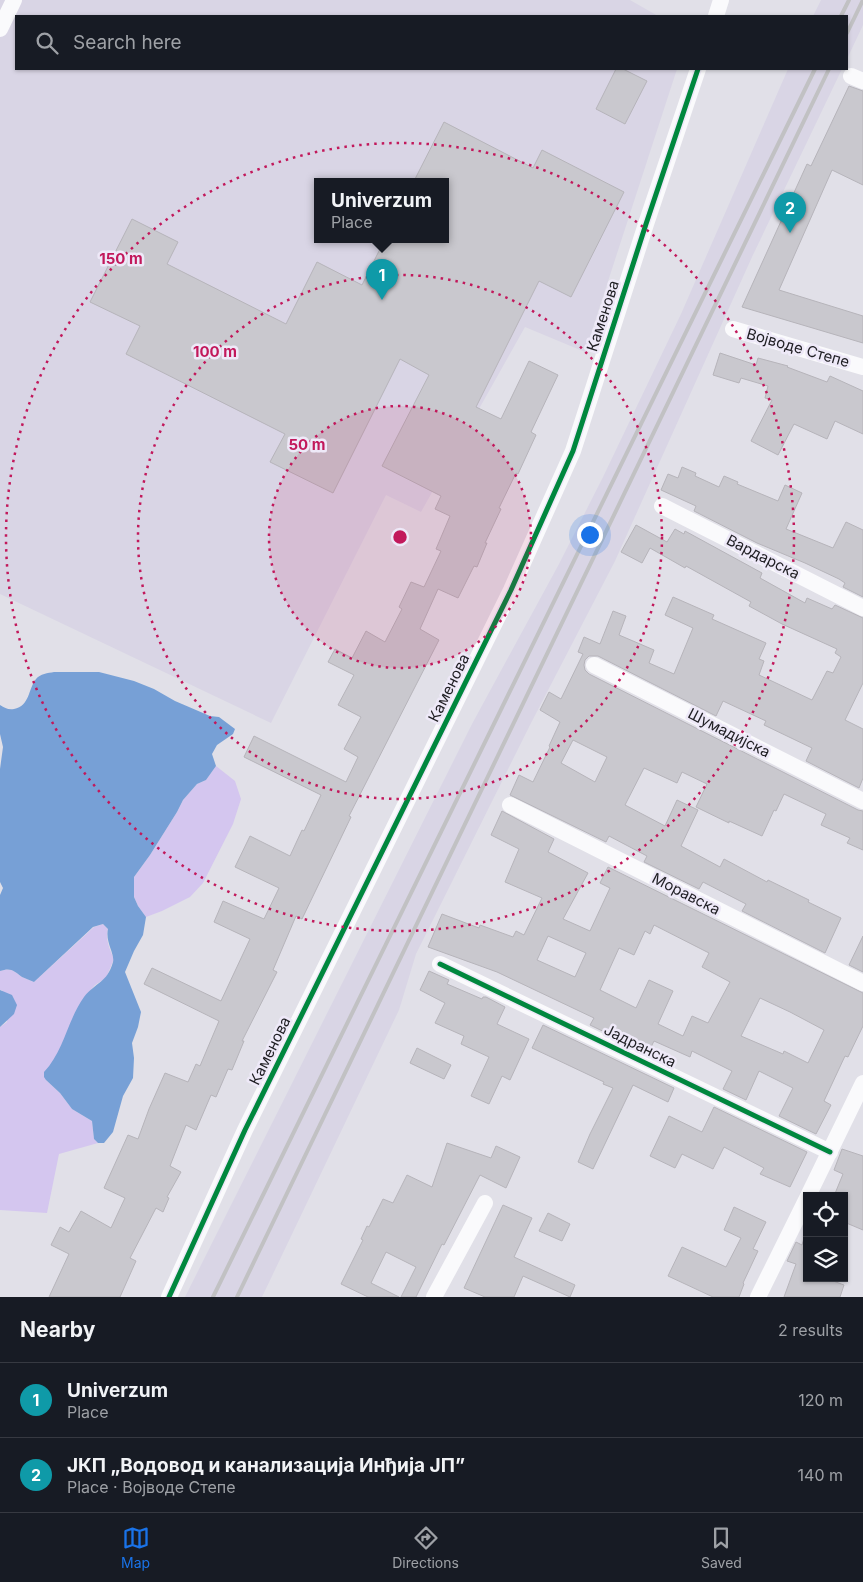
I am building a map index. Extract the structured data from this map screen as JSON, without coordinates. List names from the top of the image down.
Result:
{
  "streets": {
    "street": [
      "Каменова",
      "Војводе Степе",
      "Вардарска",
      "Шумадијска",
      "Моравска",
      "Јадранска"
    ]
  },
  "page": {
    "search": "Search here",
    "popup": ["Univerzum", "Place"],
    "pins": ["2", "1"],
    "heading": ["Nearby", "2 results"],
    "list": [
      {
        "mark": "1",
        "name": "Univerzum",
        "note": "Place",
        "value": "120 m"
      },
      {
        "mark": "2",
        "name": "ЈКП „Водовод и канализација Инђија ЈП”",
        "note": "Place · Војводе Степе",
        "value": "140 m"
      }
    ],
    "nav": ["Map", "Directions", "Saved"]
  },
  "rings": ["150 m", "100 m", "50 m"]
}
